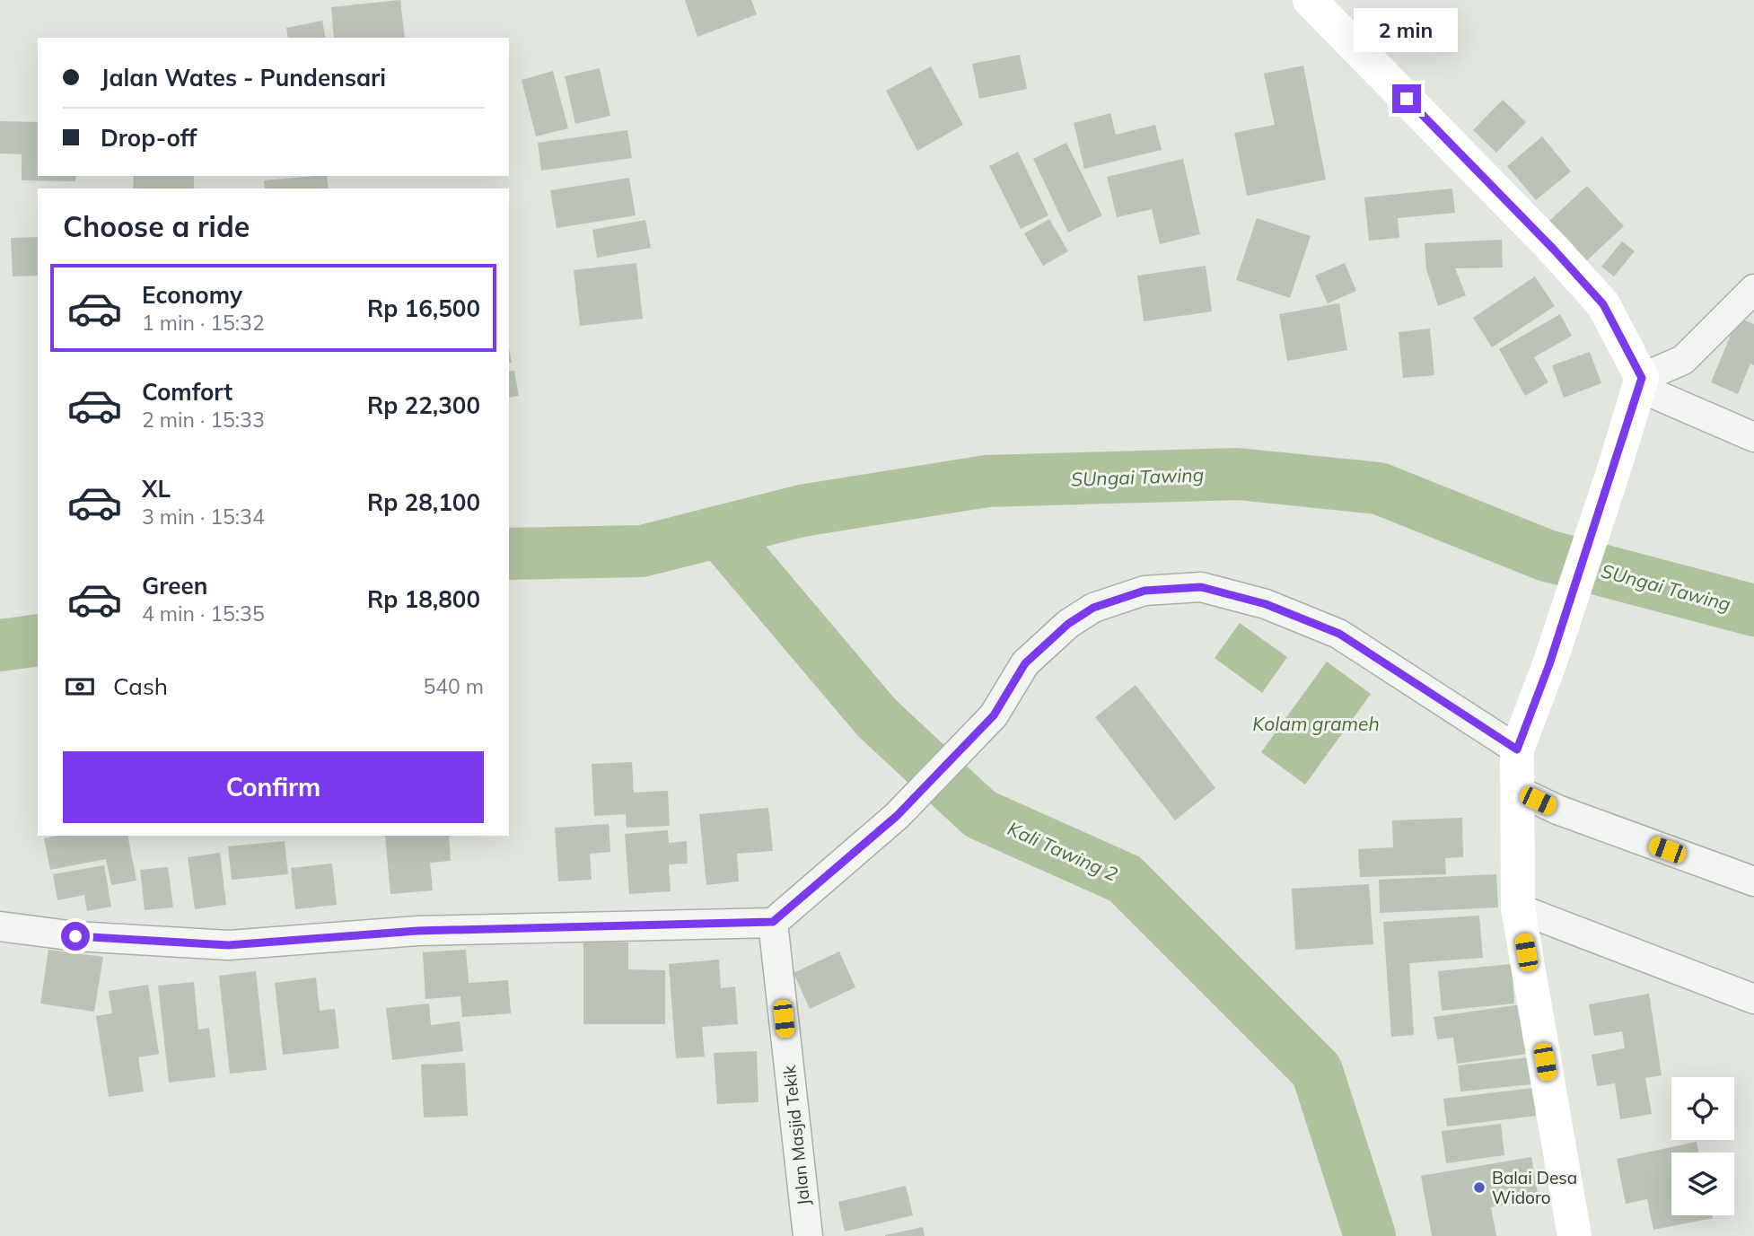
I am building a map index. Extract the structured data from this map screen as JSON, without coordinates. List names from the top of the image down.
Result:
{
  "streets": {
    "street": ["Jalan Masjid Tekik"]
  },
  "water": ["SUngai Tawing", "Kolam grameh", "Kali Tawing 2"],
  "places": ["Balai Desa Widoro"],
  "page": {
    "bubble": "2 min",
    "banner": ["Jalan Wates - Pundensari", "Drop-off"],
    "heading": "Choose a ride",
    "list": [
      {
        "name": "Economy",
        "note": "1 min · 15:32",
        "value": "Rp 16,500"
      },
      {
        "name": "Comfort",
        "note": "2 min · 15:33",
        "value": "Rp 22,300"
      },
      {
        "name": "XL",
        "note": "3 min · 15:34",
        "value": "Rp 28,100"
      },
      {
        "name": "Green",
        "note": "4 min · 15:35",
        "value": "Rp 18,800"
      }
    ],
    "pay": ["Cash", "540 m"],
    "buttons": "Confirm"
  }
}
